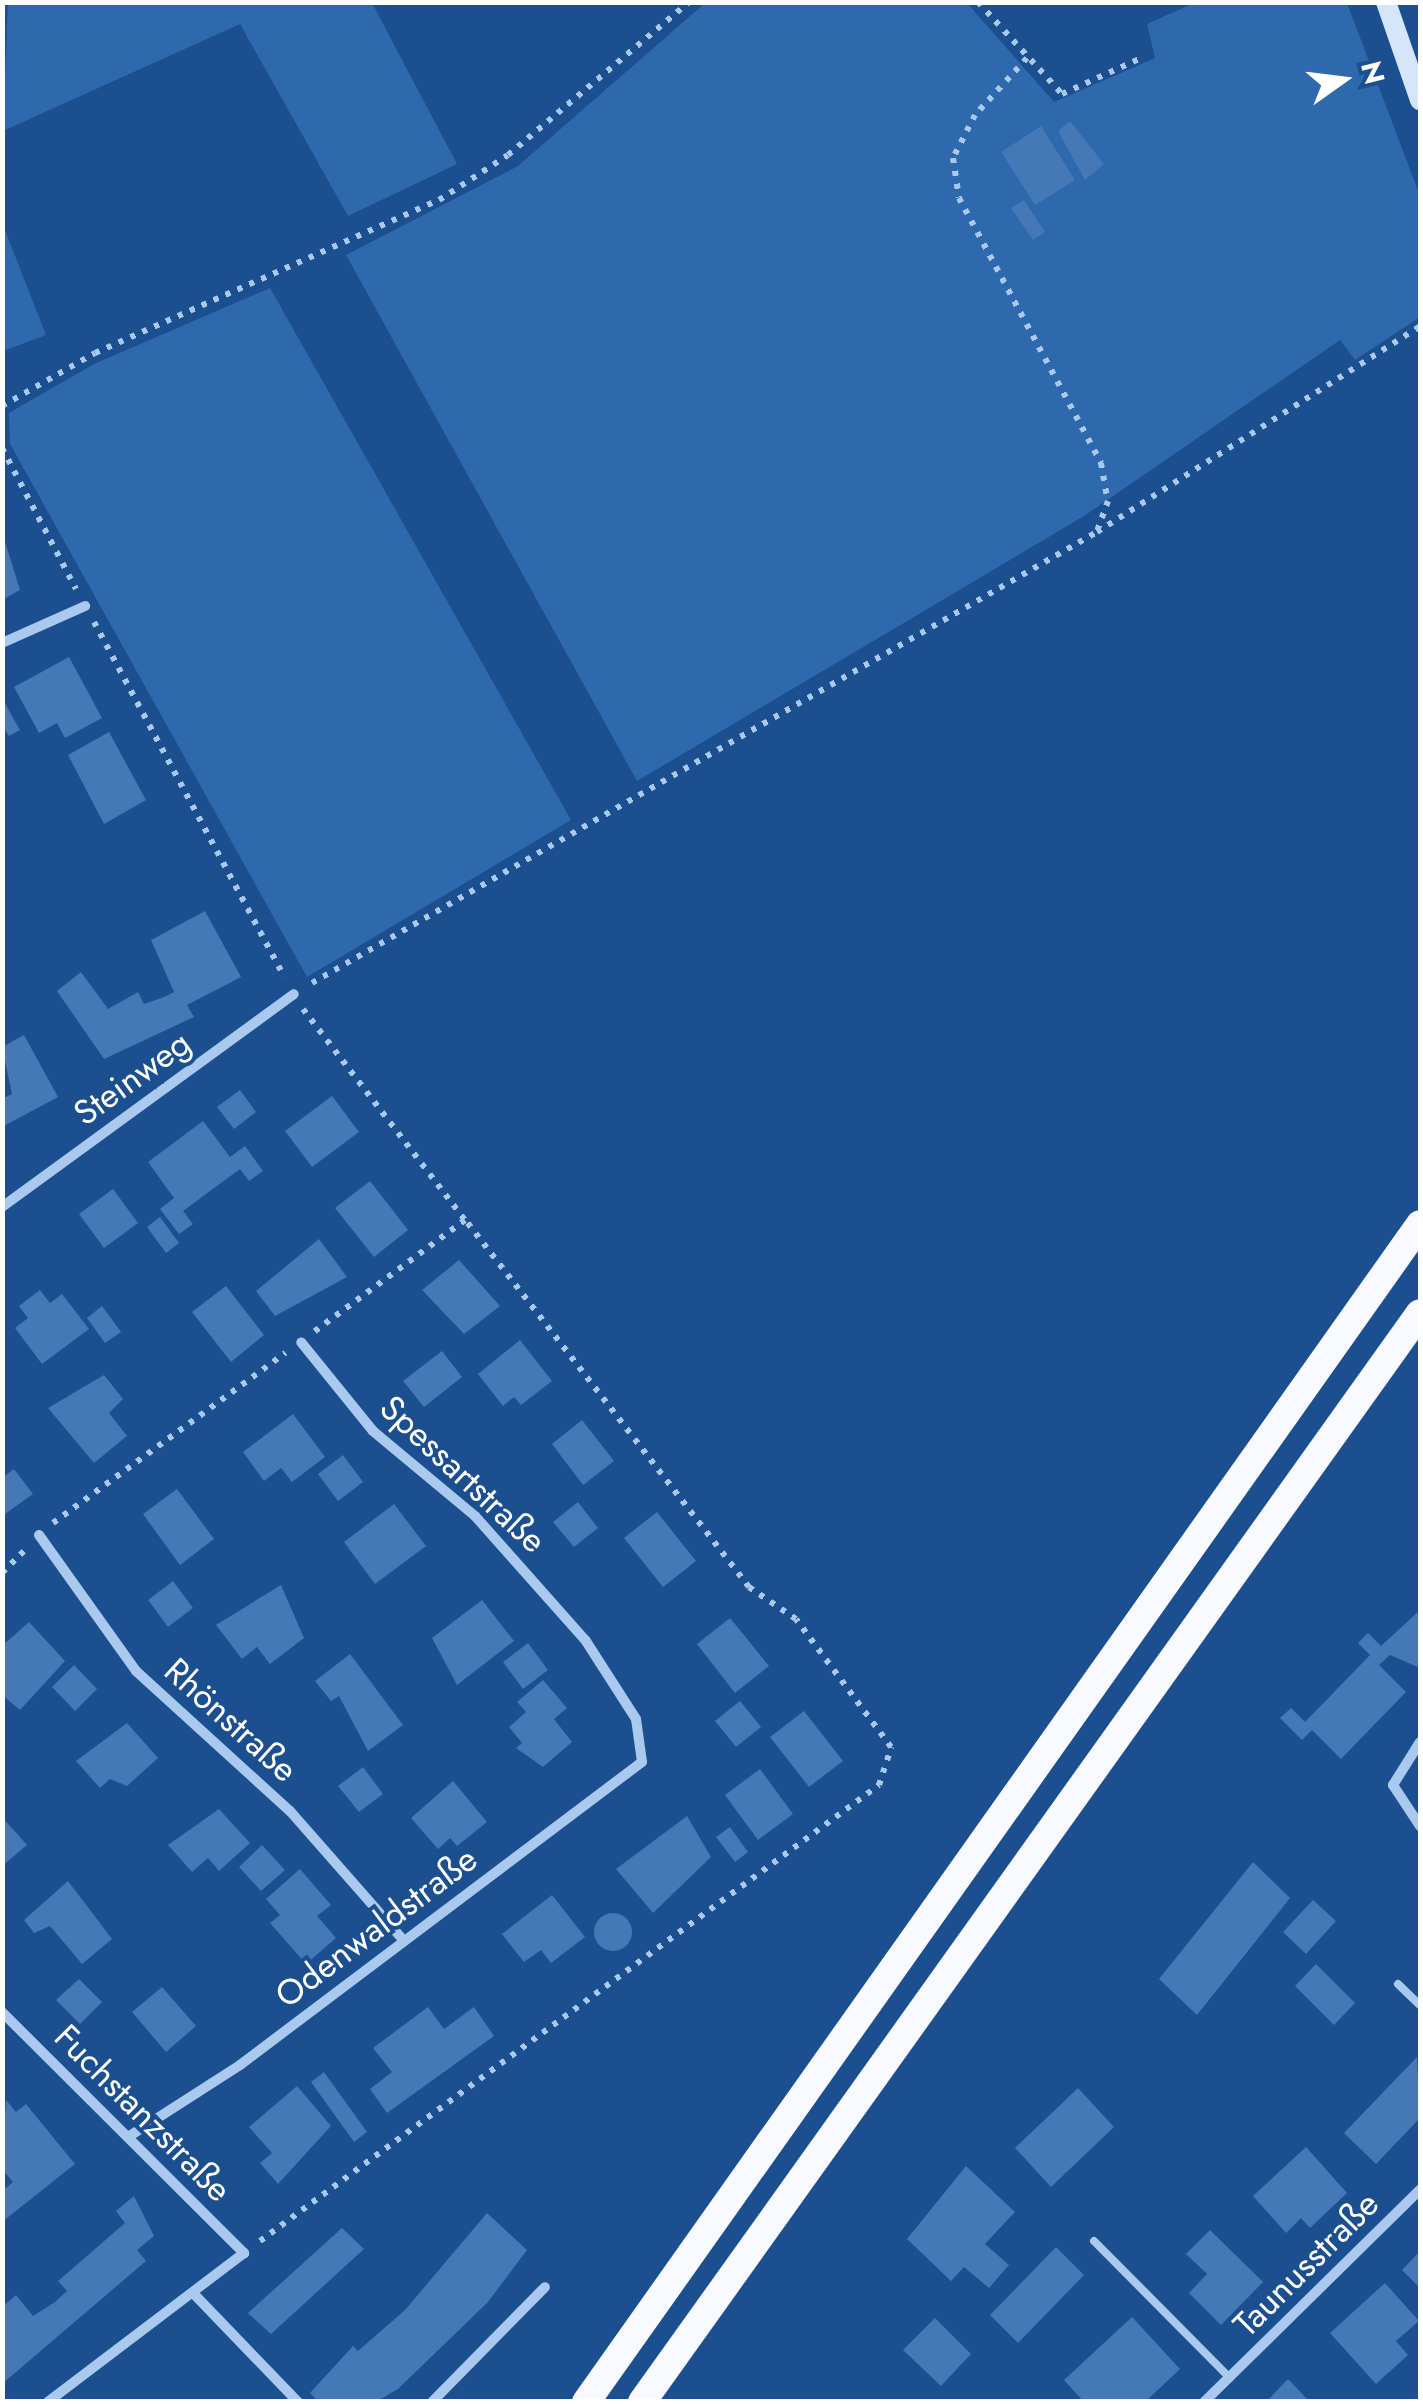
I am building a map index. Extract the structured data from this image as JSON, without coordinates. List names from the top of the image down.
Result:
{
  "streets": {
    "street": [
      "Steinweg",
      "Spessartstraße",
      "Rhönstraße",
      "Odenwaldstraße",
      "Fuchstanzstraße",
      "Taunusstraße"
    ]
  },
  "crossings": [
    ["Spessartstraße", "Odenwaldstraße"],
    ["Rhönstraße", "Odenwaldstraße"],
    ["Odenwaldstraße", "Fuchstanzstraße"]
  ],
  "north": "right"
}
